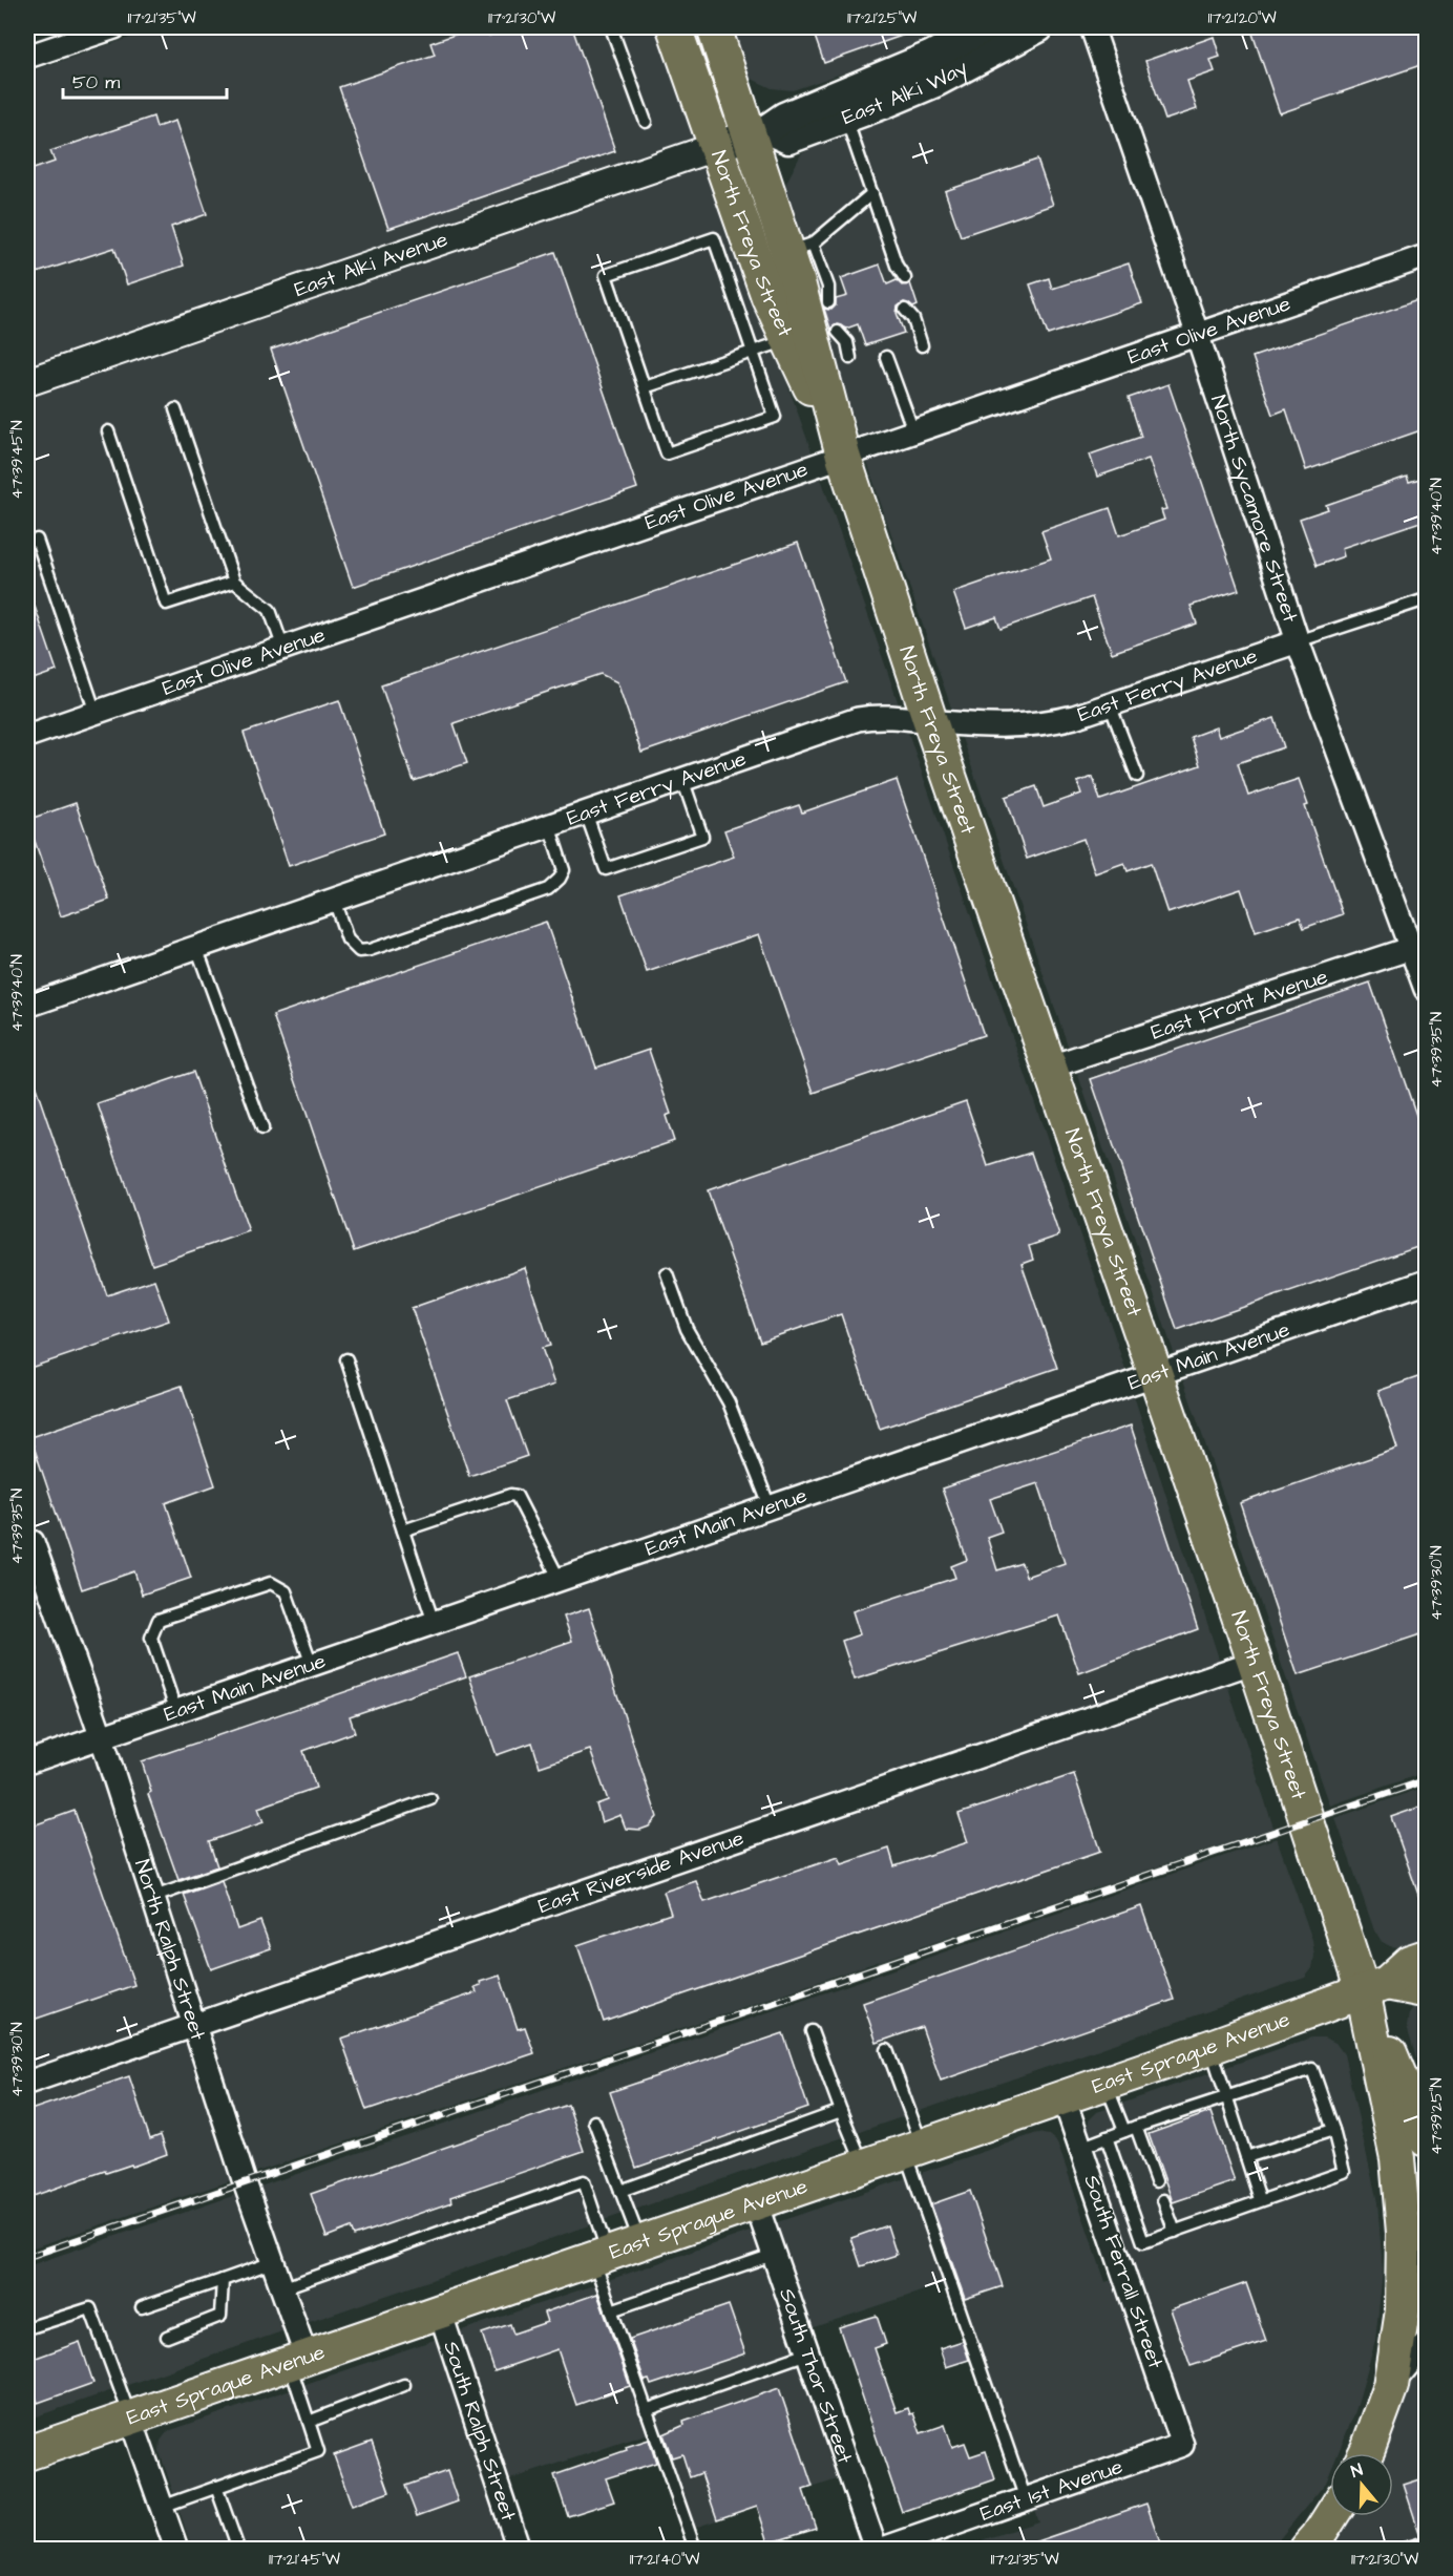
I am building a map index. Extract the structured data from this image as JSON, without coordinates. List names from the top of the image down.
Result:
{
  "streets": {
    "main road": ["East Alki Way", "North Freya Street", "East Sprague Avenue"],
    "street": [
      "East Alki Avenue",
      "East Olive Avenue",
      "North Sycamore Street",
      "East Ferry Avenue",
      "East Front Avenue",
      "East Main Avenue",
      "East Riverside Avenue",
      "North Ralph Street",
      "South Ferrall Street",
      "South Thor Street",
      "South Ralph Street",
      "East 1st Avenue"
    ]
  },
  "crossings": [
    ["East Alki Way", "North Freya Street"],
    ["East Alki Way", "East Alki Avenue"],
    ["North Freya Street", "East Alki Avenue"],
    ["North Freya Street", "East Olive Avenue"],
    ["North Freya Street", "East Ferry Avenue"],
    ["North Freya Street", "East Front Avenue"],
    ["North Freya Street", "East Main Avenue"],
    ["North Freya Street", "East Riverside Avenue"],
    ["North Freya Street", "East Sprague Avenue"],
    ["East Olive Avenue", "North Sycamore Street"],
    ["North Sycamore Street", "East Ferry Avenue"],
    ["North Sycamore Street", "East Front Avenue"],
    ["East Main Avenue", "North Ralph Street"],
    ["East Riverside Avenue", "North Ralph Street"],
    ["North Ralph Street", "East Sprague Avenue"],
    ["East Sprague Avenue", "South Ferrall Street"],
    ["East Sprague Avenue", "South Thor Street"],
    ["East Sprague Avenue", "South Ralph Street"],
    ["South Ferrall Street", "East 1st Avenue"]
  ],
  "scale_bar": "50 m",
  "north": "top",
  "coordinates": [
    "117°21'35\"W",
    "117°21'30\"W",
    "117°21'25\"W",
    "117°21'20\"W",
    "47°39'45\"N",
    "47°39'40\"N",
    "47°39'35\"N",
    "47°39'30\"N",
    "47°39'25\"N",
    "117°21'45\"W",
    "117°21'40\"W"
  ]
}
